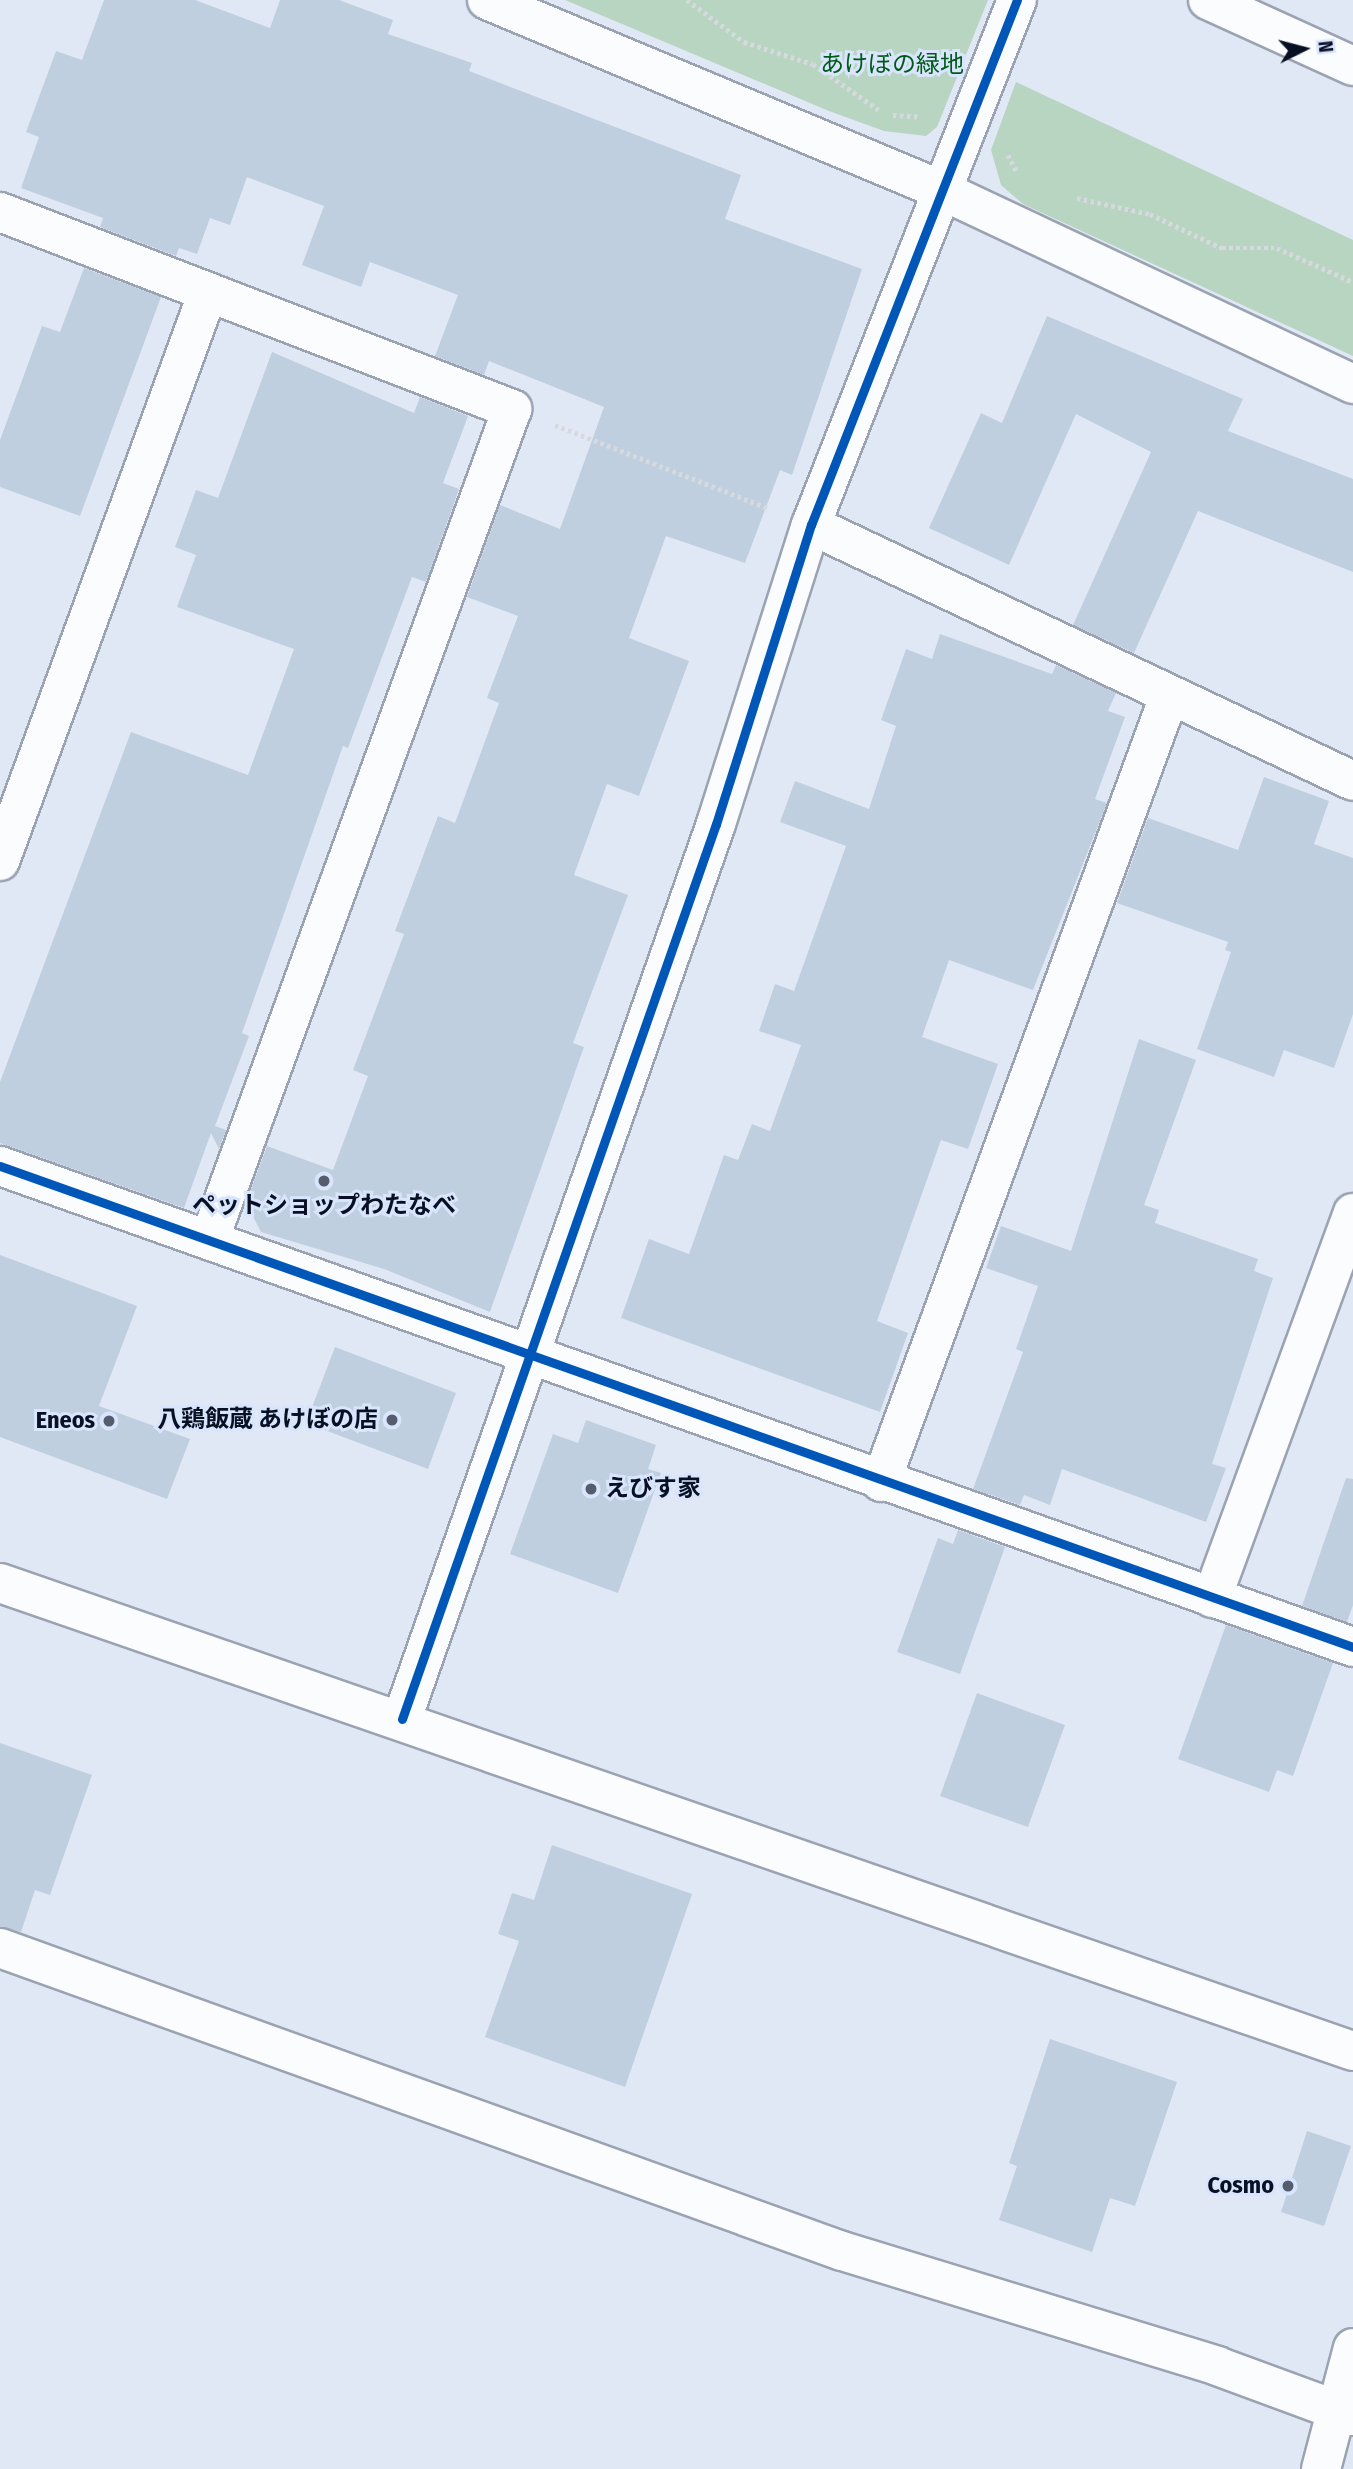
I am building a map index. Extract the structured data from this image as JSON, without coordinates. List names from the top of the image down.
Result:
{
  "parks": ["あけぼの緑地"],
  "places": [
    "ペットショップわたなべ",
    "八鶏飯蔵 あけぼの店",
    "Eneos",
    "えびす家",
    "Cosmo"
  ],
  "north": "right"
}
